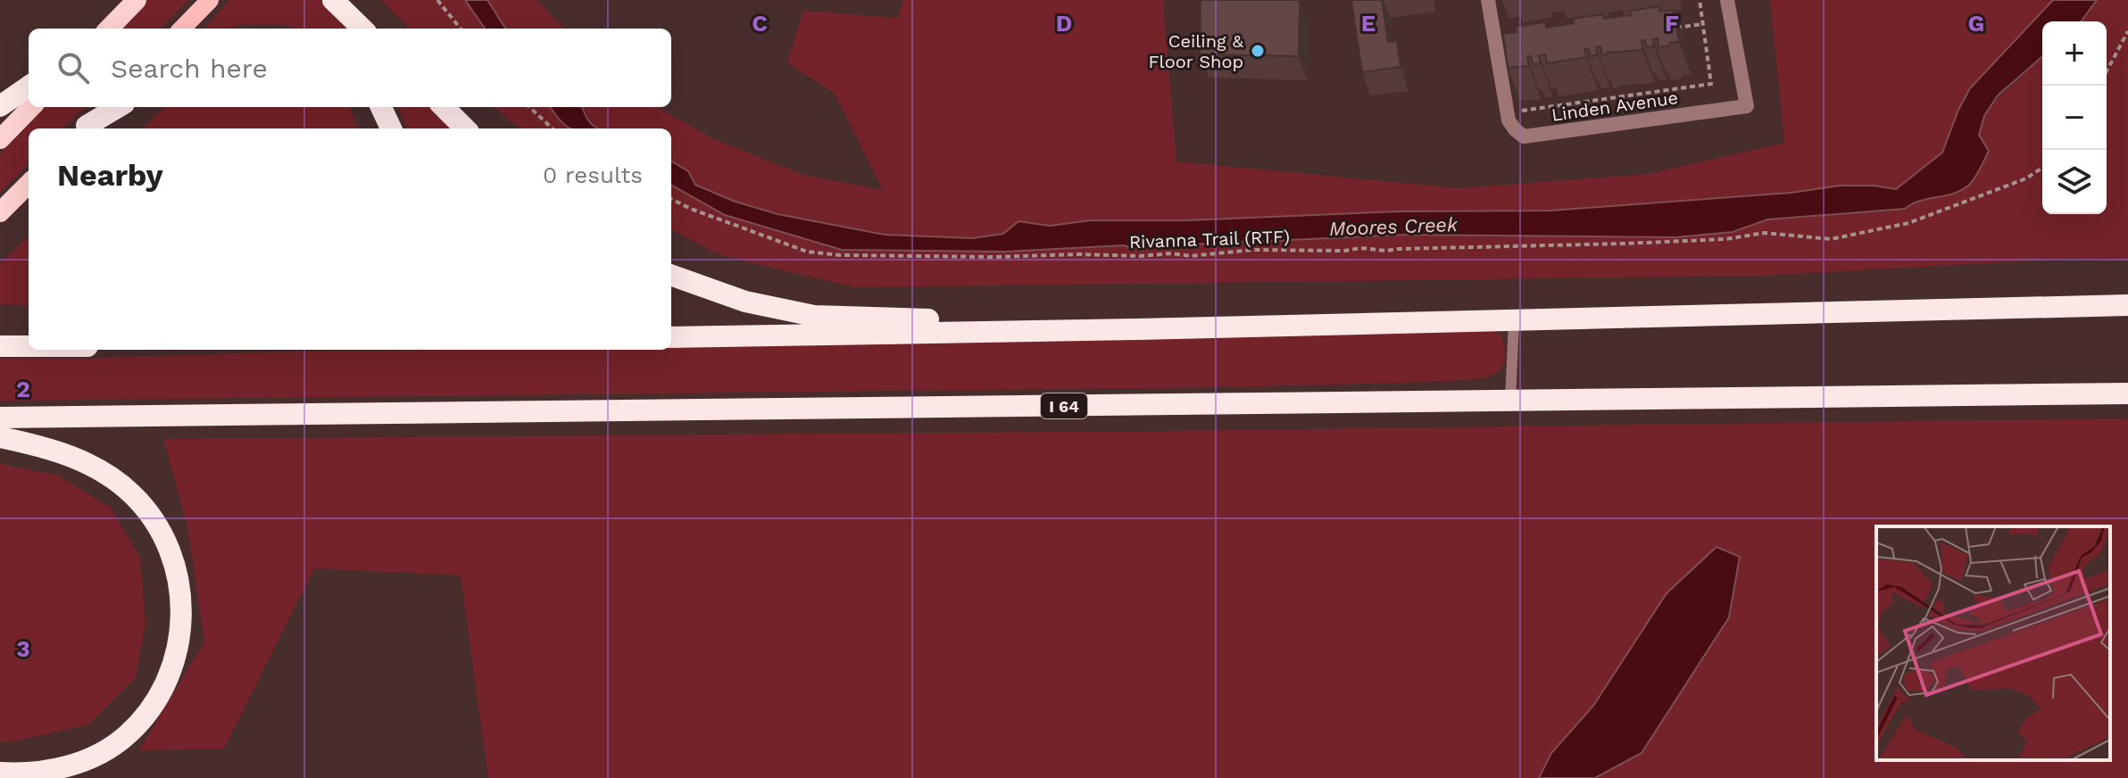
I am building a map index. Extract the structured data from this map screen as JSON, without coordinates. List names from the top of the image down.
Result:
{
  "streets": {
    "highway": ["I 64"],
    "street": ["Linden Avenue"],
    "path": ["Rivanna Trail (RTF)"]
  },
  "water": ["Moores Creek"],
  "places": ["Ceiling & Floor Shop"],
  "page": {
    "map_buttons": ["+", "−"],
    "search": "Search here",
    "heading": ["Nearby", "0 results"]
  },
  "grid": {
    "columns": [
      "C",
      "D",
      "E",
      "F",
      "G"
    ],
    "rows": ["2", "3"]
  }
}
